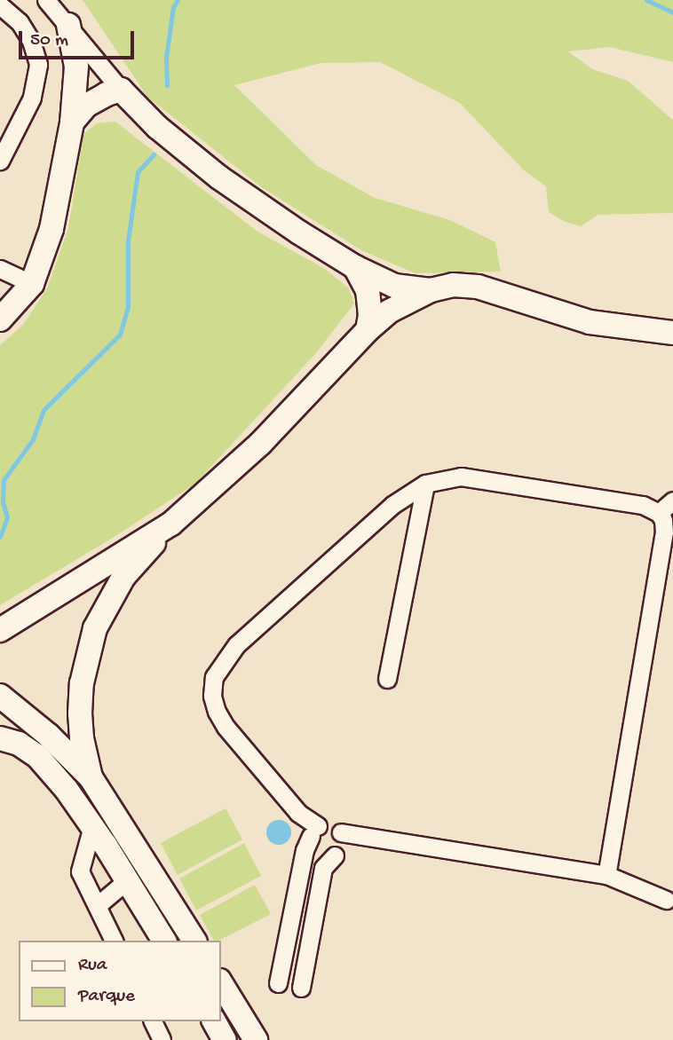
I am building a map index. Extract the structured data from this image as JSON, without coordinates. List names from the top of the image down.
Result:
{
  "legend": ["Rua", "Parque"],
  "scale_bar": "50 m"
}
